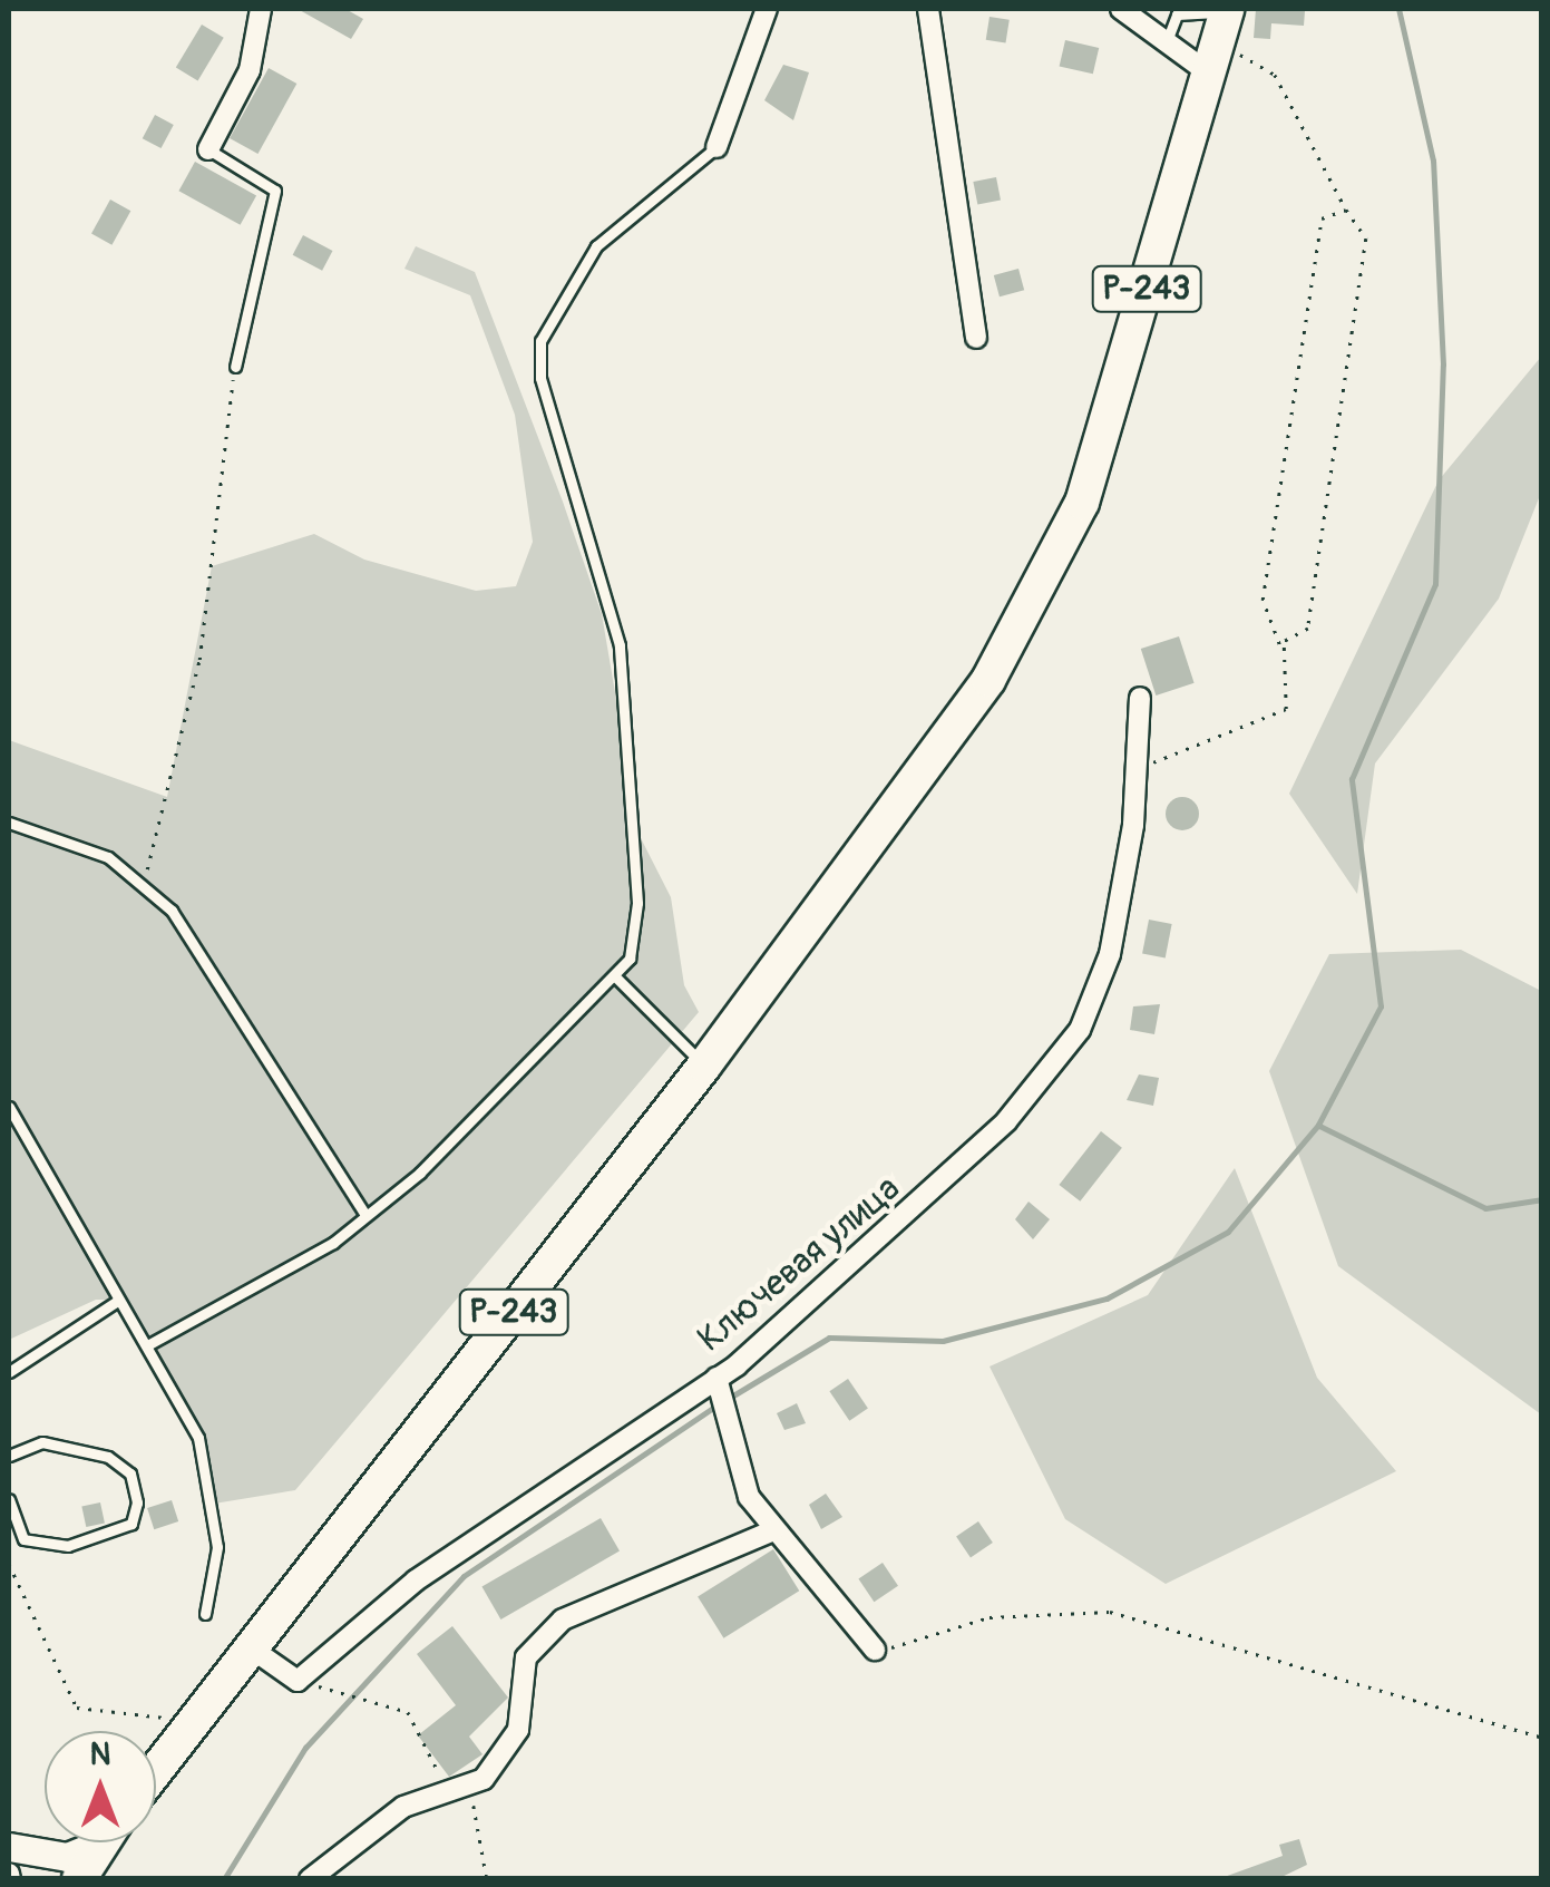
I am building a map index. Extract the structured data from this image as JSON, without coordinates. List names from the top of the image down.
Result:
{
  "streets": {
    "highway": ["Р-243"],
    "street": ["Ключевая улица"]
  },
  "north": "top"
}
